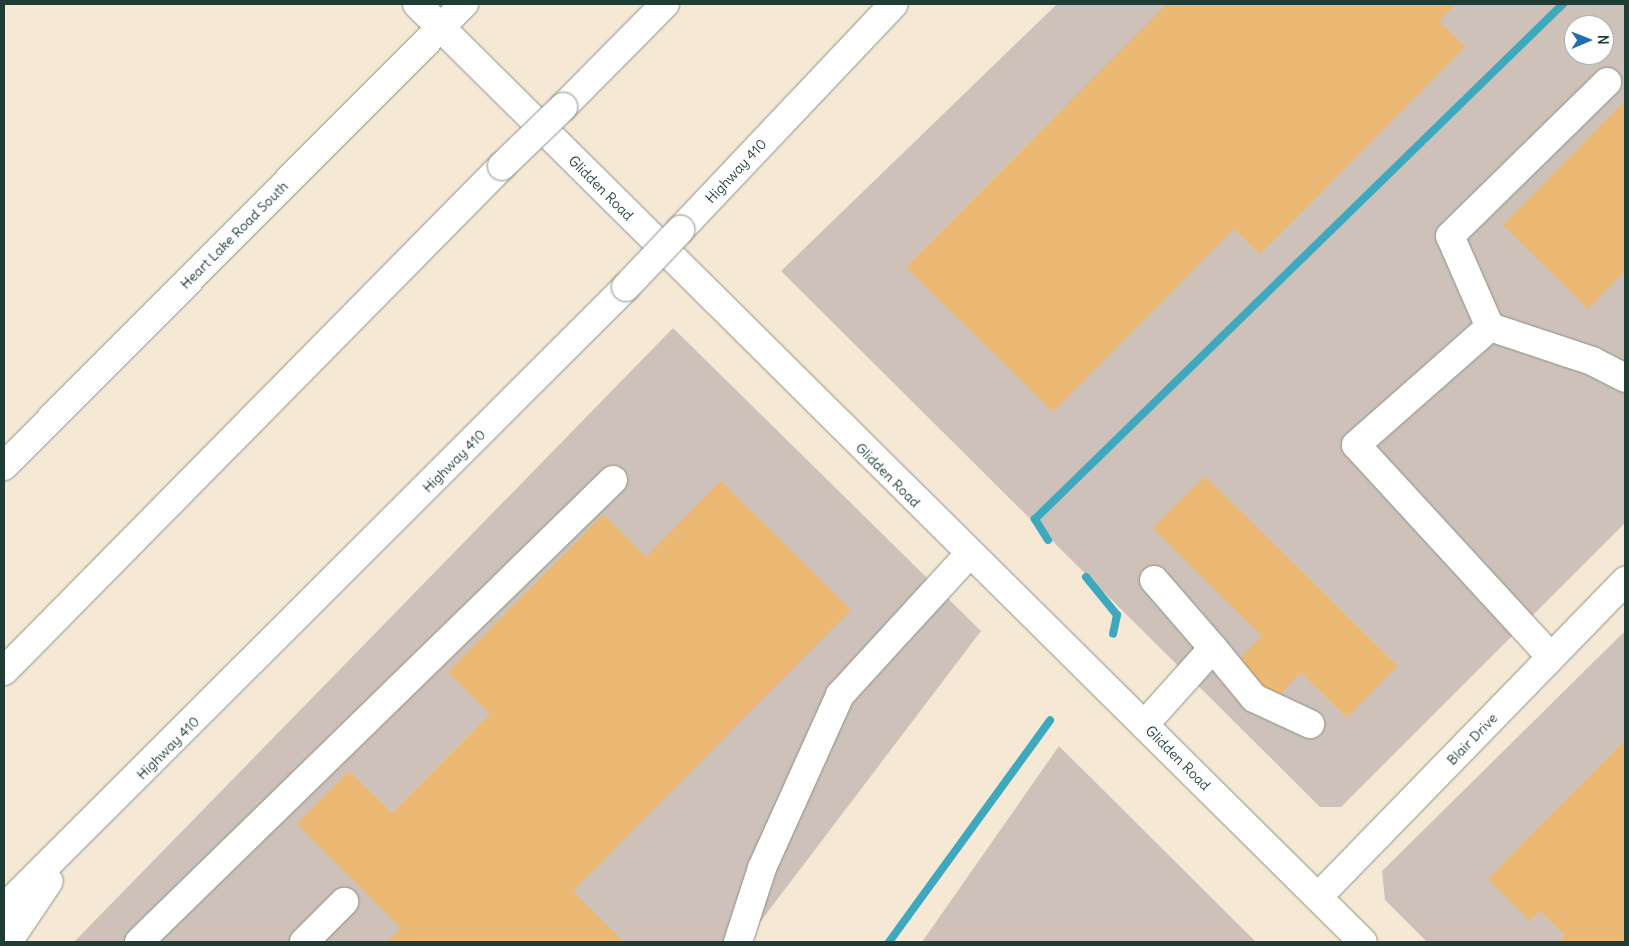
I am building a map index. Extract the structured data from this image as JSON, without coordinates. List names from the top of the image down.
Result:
{
  "streets": {
    "main road": [
      "Highway 410",
      "Glidden Road",
      "Heart Lake Road South",
      "Blair Drive"
    ]
  },
  "crossings": [
    ["Glidden Road", "Heart Lake Road South"],
    ["Glidden Road", "Blair Drive"]
  ],
  "north": "right"
}
